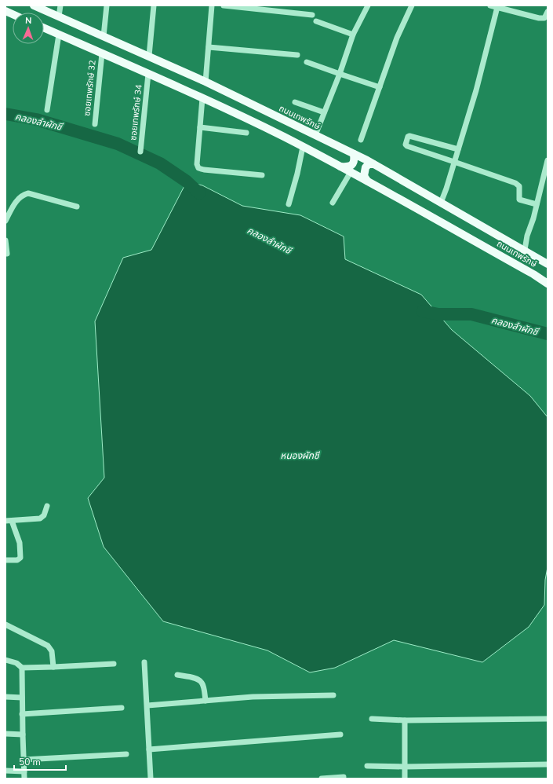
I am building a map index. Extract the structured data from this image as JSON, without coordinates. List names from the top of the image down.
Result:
{
  "streets": {
    "main road": ["ถนนเทพรักษ์"],
    "street": ["ซอยเทพรักษ์ 32", "ซอยเทพรักษ์ 34"]
  },
  "crossings": [
    ["ซอยเทพรักษ์ 32", "ถนนเทพรักษ์"],
    ["ซอยเทพรักษ์ 34", "ถนนเทพรักษ์"]
  ],
  "water": ["คลองลำผักชี", "หนองผักชี"],
  "scale_bar": "50 m",
  "north": "top"
}
